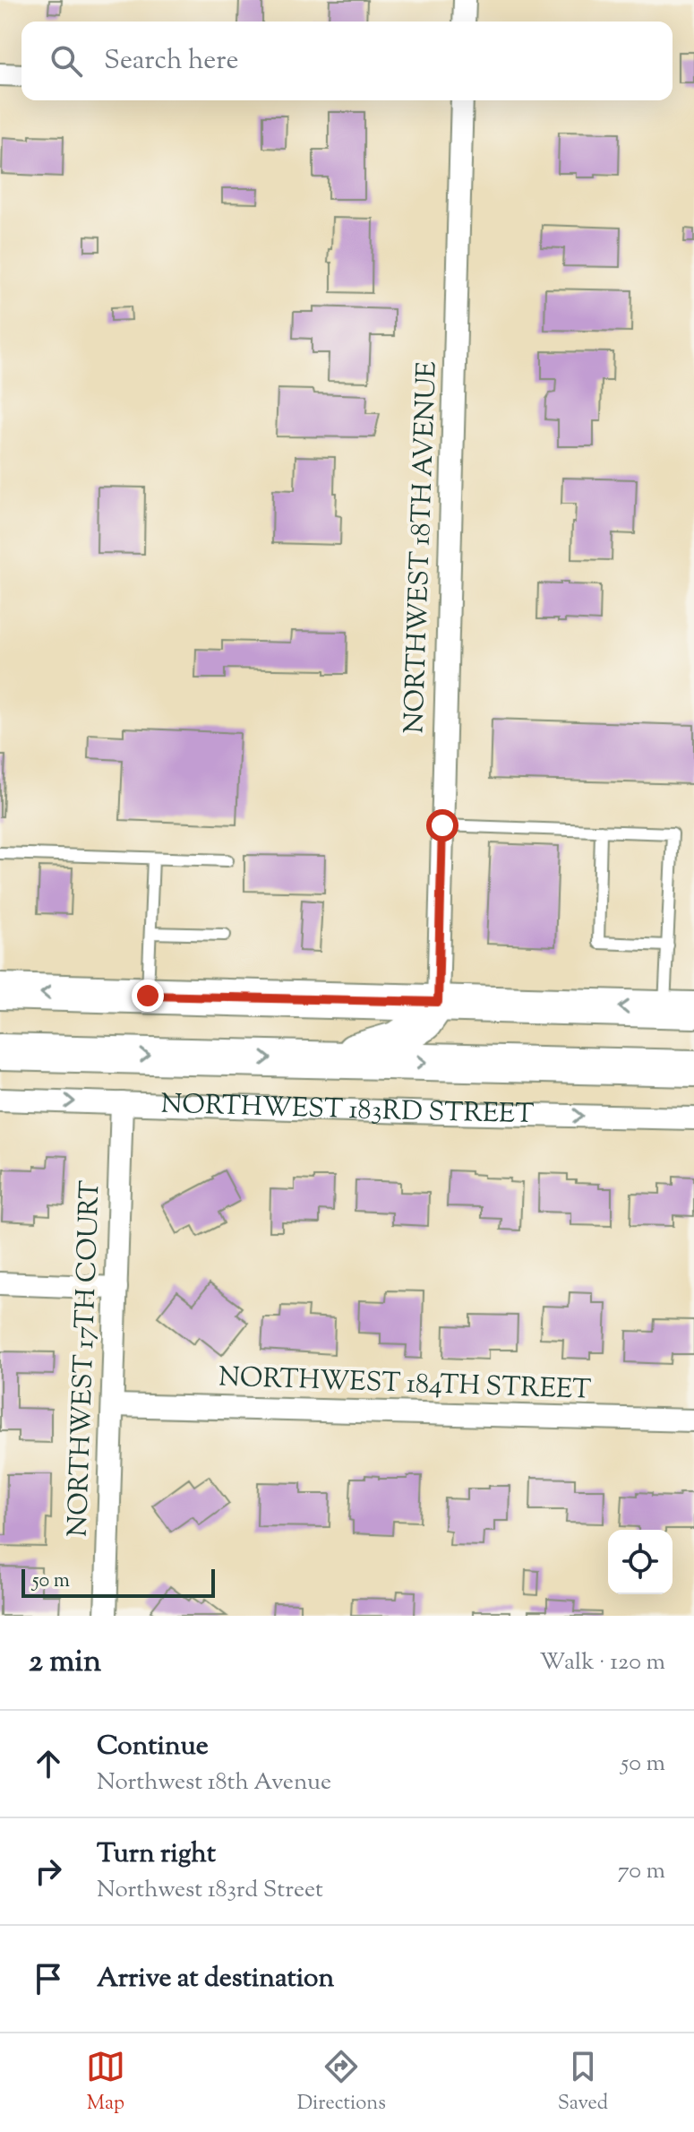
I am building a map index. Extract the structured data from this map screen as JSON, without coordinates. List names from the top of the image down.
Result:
{
  "streets": {
    "main road": ["NORTHWEST 183RD STREET"],
    "street": ["NORTHWEST 18TH AVENUE", "NORTHWEST 17TH COURT", "NORTHWEST 184TH STREET"]
  },
  "crossings": [
    ["NORTHWEST 183RD STREET", "NORTHWEST 17TH COURT"],
    ["NORTHWEST 17TH COURT", "NORTHWEST 184TH STREET"]
  ],
  "scale_bar": "50 m",
  "page": {
    "search": "Search here",
    "scale": "50 m",
    "heading": ["2 min", "Walk · 120 m"],
    "list": [
      ["Continue", "Northwest 18th Avenue", "50 m"],
      ["Turn right", "Northwest 183rd Street", "70 m"],
      "Arrive at destination"
    ],
    "nav": ["Map", "Directions", "Saved"]
  }
}
